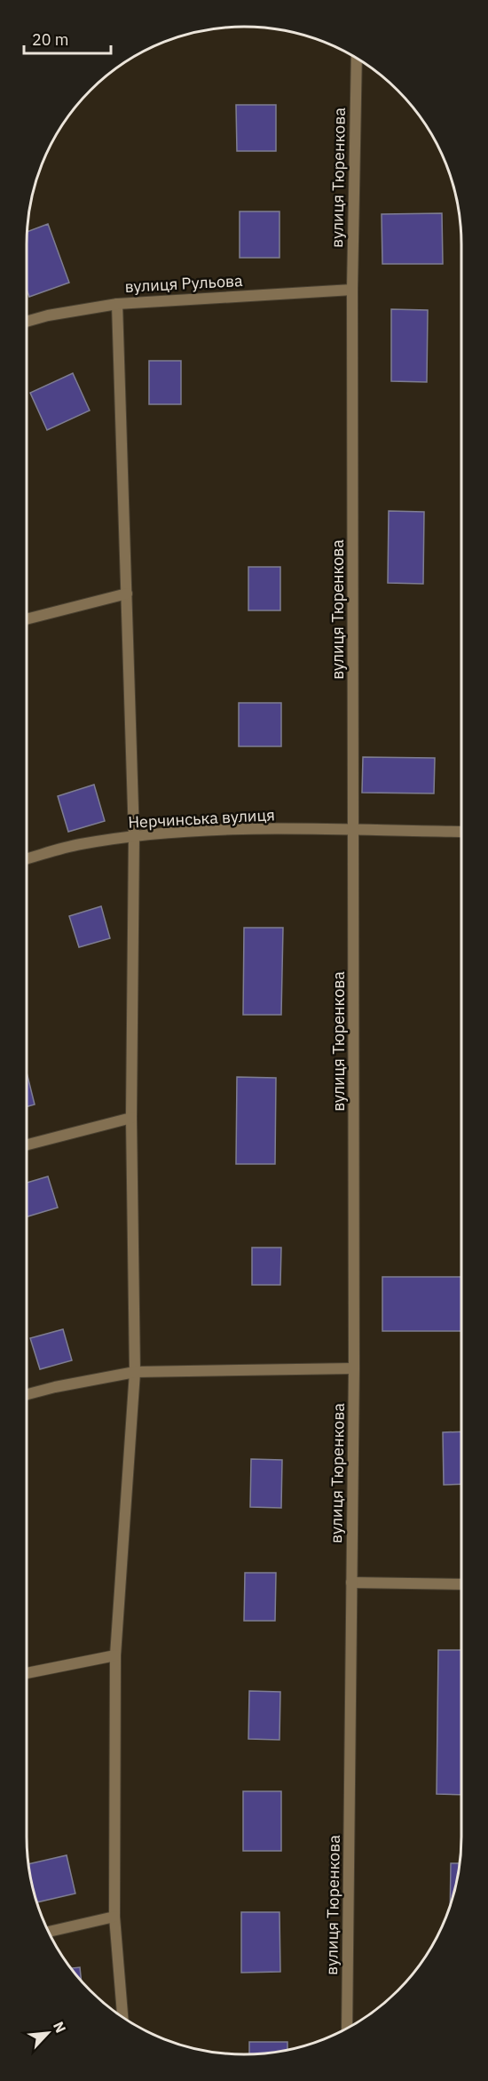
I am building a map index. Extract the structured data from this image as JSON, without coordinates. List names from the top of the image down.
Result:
{
  "streets": {
    "street": ["вулиця Тюренкова", "вулиця Рульова", "Нерчинська вулиця"]
  },
  "crossings": [
    ["вулиця Тюренкова", "вулиця Рульова"],
    ["вулиця Тюренкова", "Нерчинська вулиця"]
  ],
  "scale_bar": "20 m",
  "north": "top right"
}
